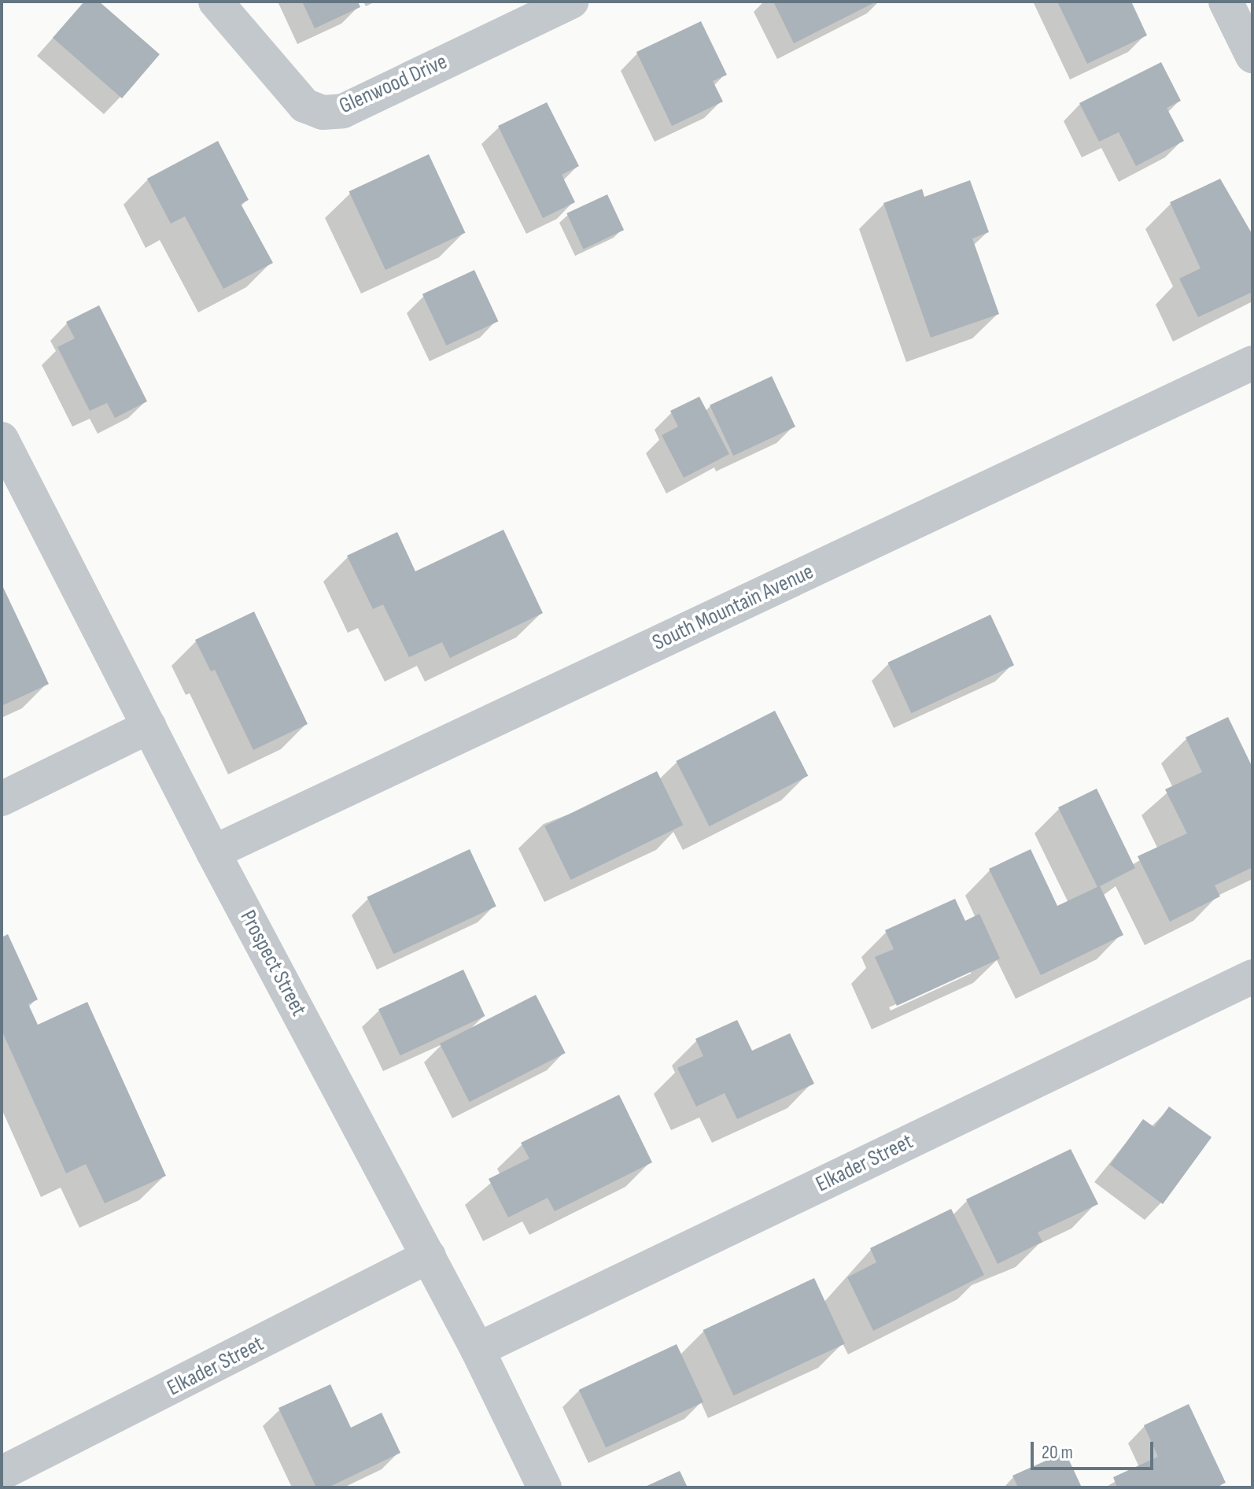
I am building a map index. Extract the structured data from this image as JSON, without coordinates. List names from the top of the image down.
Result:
{
  "streets": {
    "street": [
      "Glenwood Drive",
      "South Mountain Avenue",
      "Prospect Street",
      "Elkader Street"
    ]
  },
  "crossings": [
    ["South Mountain Avenue", "Prospect Street"],
    ["Prospect Street", "Elkader Street"]
  ],
  "scale_bar": "20 m"
}
